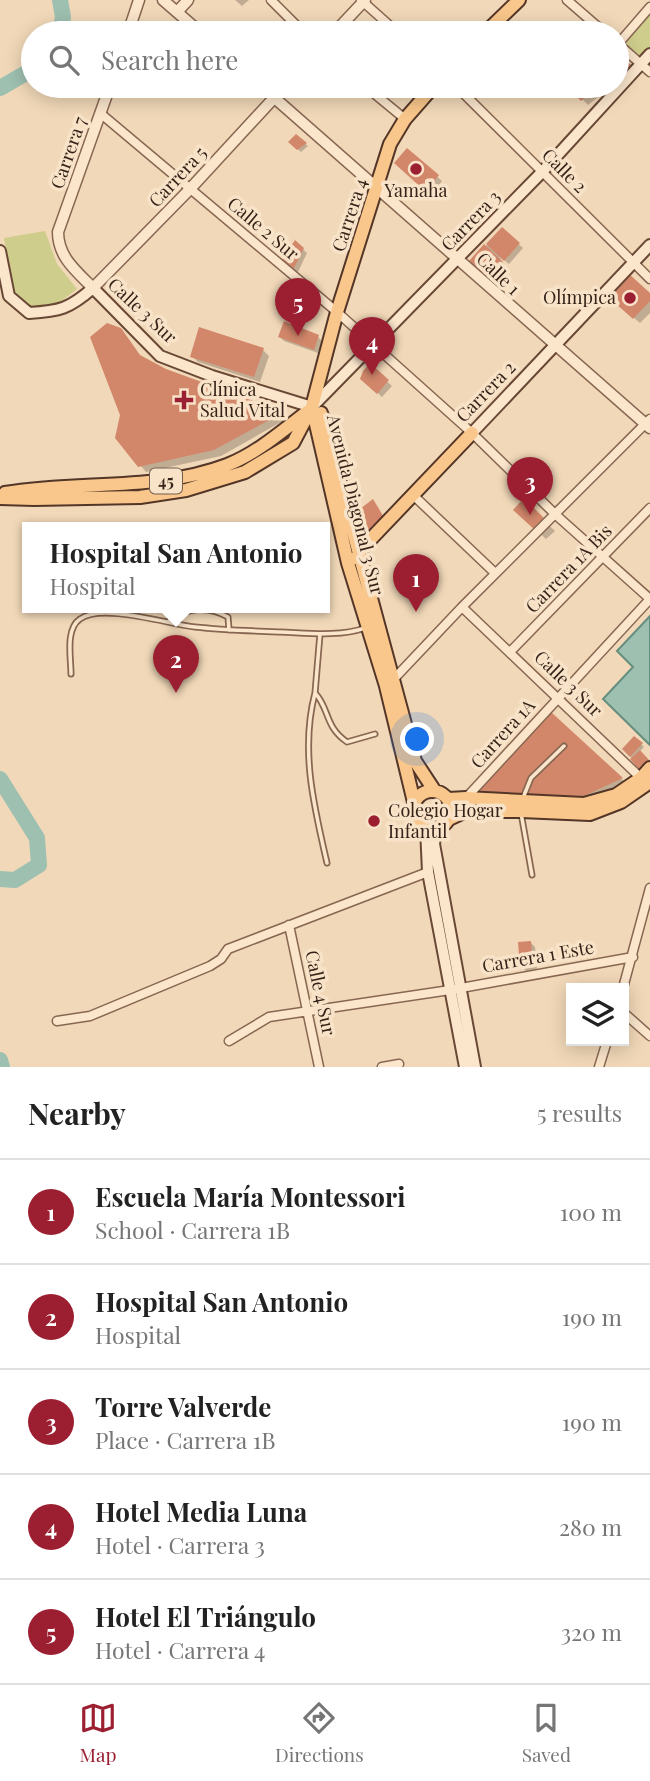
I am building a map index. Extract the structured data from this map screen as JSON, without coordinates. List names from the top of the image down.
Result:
{
  "streets": {
    "main road": [
      "Carrera 4",
      "Carrera 3",
      "Calle 3 Sur",
      "Carrera 2",
      "45",
      "Avenida Diagonal 3 Sur"
    ],
    "street": [
      "Carrera 7",
      "Calle 2",
      "Carrera 5",
      "Calle 2 Sur",
      "Calle 1",
      "Carrera 1A Bis",
      "Carrera 1A",
      "Carrera 1 Este",
      "Calle 4 Sur"
    ]
  },
  "crossings": [
    ["Carrera 7", "Calle 2 Sur"],
    ["Carrera 7", "Calle 3 Sur"],
    ["Calle 2", "Carrera 3"],
    ["Calle 2", "Carrera 2"],
    ["Carrera 5", "Calle 2 Sur"],
    ["Carrera 5", "Calle 3 Sur"],
    ["Carrera 4", "Carrera 3"],
    ["Carrera 4", "Calle 2 Sur"],
    ["Carrera 4", "Calle 1"],
    ["Carrera 4", "Calle 3 Sur"],
    ["Carrera 4", "45"],
    ["Carrera 4", "Avenida Diagonal 3 Sur"],
    ["Carrera 3", "Calle 2 Sur"],
    ["Carrera 3", "Calle 1"],
    ["Carrera 3", "Calle 3 Sur"],
    ["Carrera 3", "45"],
    ["Carrera 3", "Avenida Diagonal 3 Sur"],
    ["Calle 2 Sur", "Carrera 2"],
    ["Calle 2 Sur", "Carrera 1A Bis"],
    ["Calle 2 Sur", "Carrera 1A"],
    ["Calle 1", "Carrera 2"],
    ["Calle 3 Sur", "45"],
    ["Calle 3 Sur", "Avenida Diagonal 3 Sur"],
    ["Calle 3 Sur", "Carrera 1A Bis"],
    ["Calle 3 Sur", "Carrera 1A"],
    ["Carrera 2", "Avenida Diagonal 3 Sur"],
    ["45", "Avenida Diagonal 3 Sur"],
    ["Carrera 1 Este", "Calle 4 Sur"]
  ],
  "places": {
    "other": ["Yamaha", "Olímpica", "Colegio Hogar Infantil"],
    "health": ["Clínica Salud Vital"]
  },
  "page": {
    "search": "Search here",
    "pins": [
      "5",
      "4",
      "3",
      "1",
      "2"
    ],
    "popup": ["Hospital San Antonio", "Hospital"],
    "heading": ["Nearby", "5 results"],
    "list": [
      {
        "mark": "1",
        "name": "Escuela María Montessori",
        "note": "School · Carrera 1B",
        "value": "100 m"
      },
      {
        "mark": "2",
        "name": "Hospital San Antonio",
        "note": "Hospital",
        "value": "190 m"
      },
      {
        "mark": "3",
        "name": "Torre Valverde",
        "note": "Place · Carrera 1B",
        "value": "190 m"
      },
      {
        "mark": "4",
        "name": "Hotel Media Luna",
        "note": "Hotel · Carrera 3",
        "value": "280 m"
      },
      {
        "mark": "5",
        "name": "Hotel El Triángulo",
        "note": "Hotel · Carrera 4",
        "value": "320 m"
      }
    ],
    "nav": ["Map", "Directions", "Saved"]
  }
}
